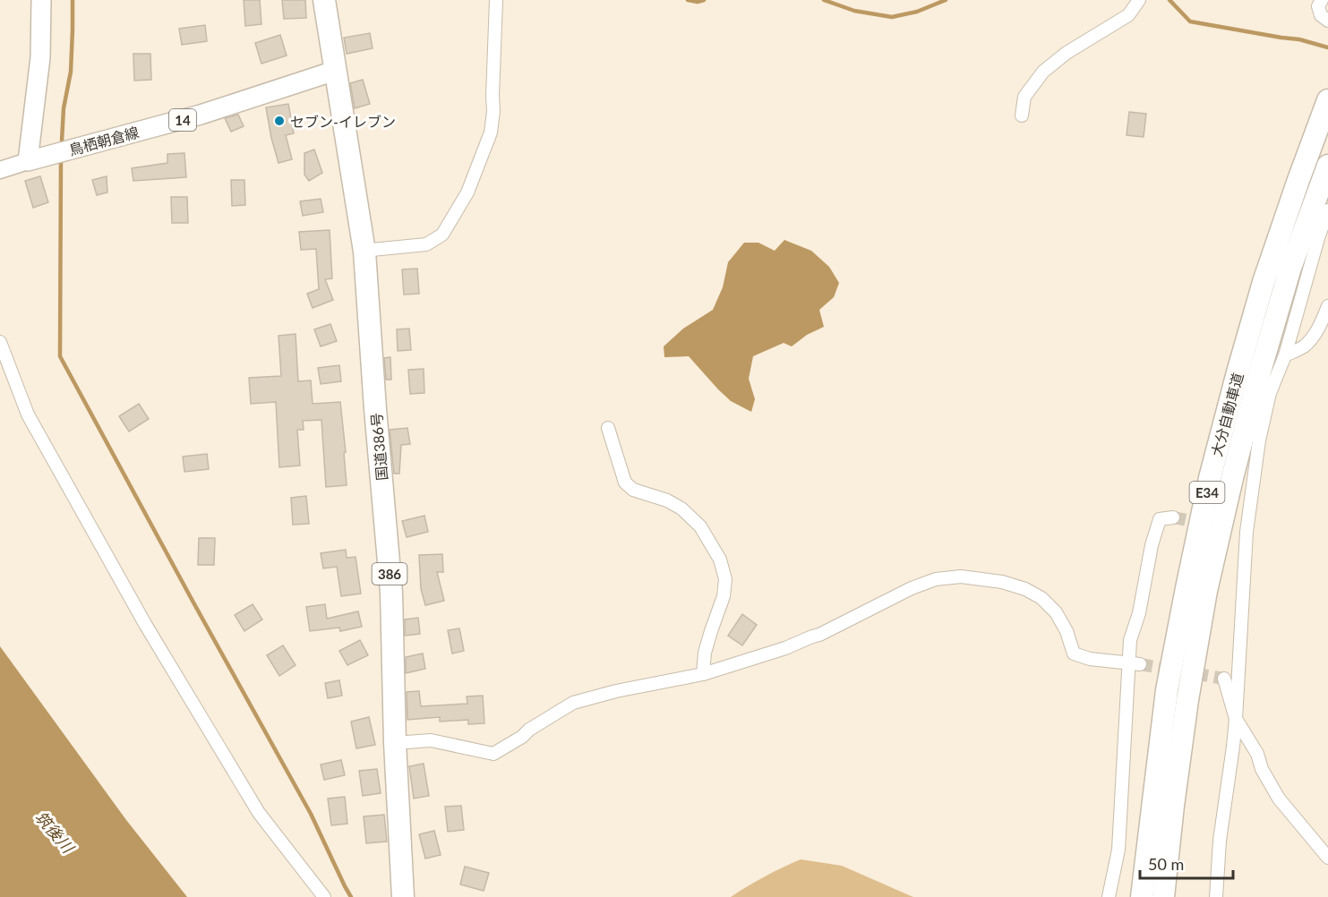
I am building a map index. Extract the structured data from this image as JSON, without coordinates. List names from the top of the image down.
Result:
{
  "streets": {
    "highway": [
      "大分自動車道",
      "国道386号",
      "E34",
      "386"
    ],
    "main road": ["14", "鳥栖朝倉線"]
  },
  "crossings": [
    ["鳥栖朝倉線", "国道386号"]
  ],
  "water": ["筑後川"],
  "places": ["セブン-イレブン"],
  "scale_bar": "50 m"
}
